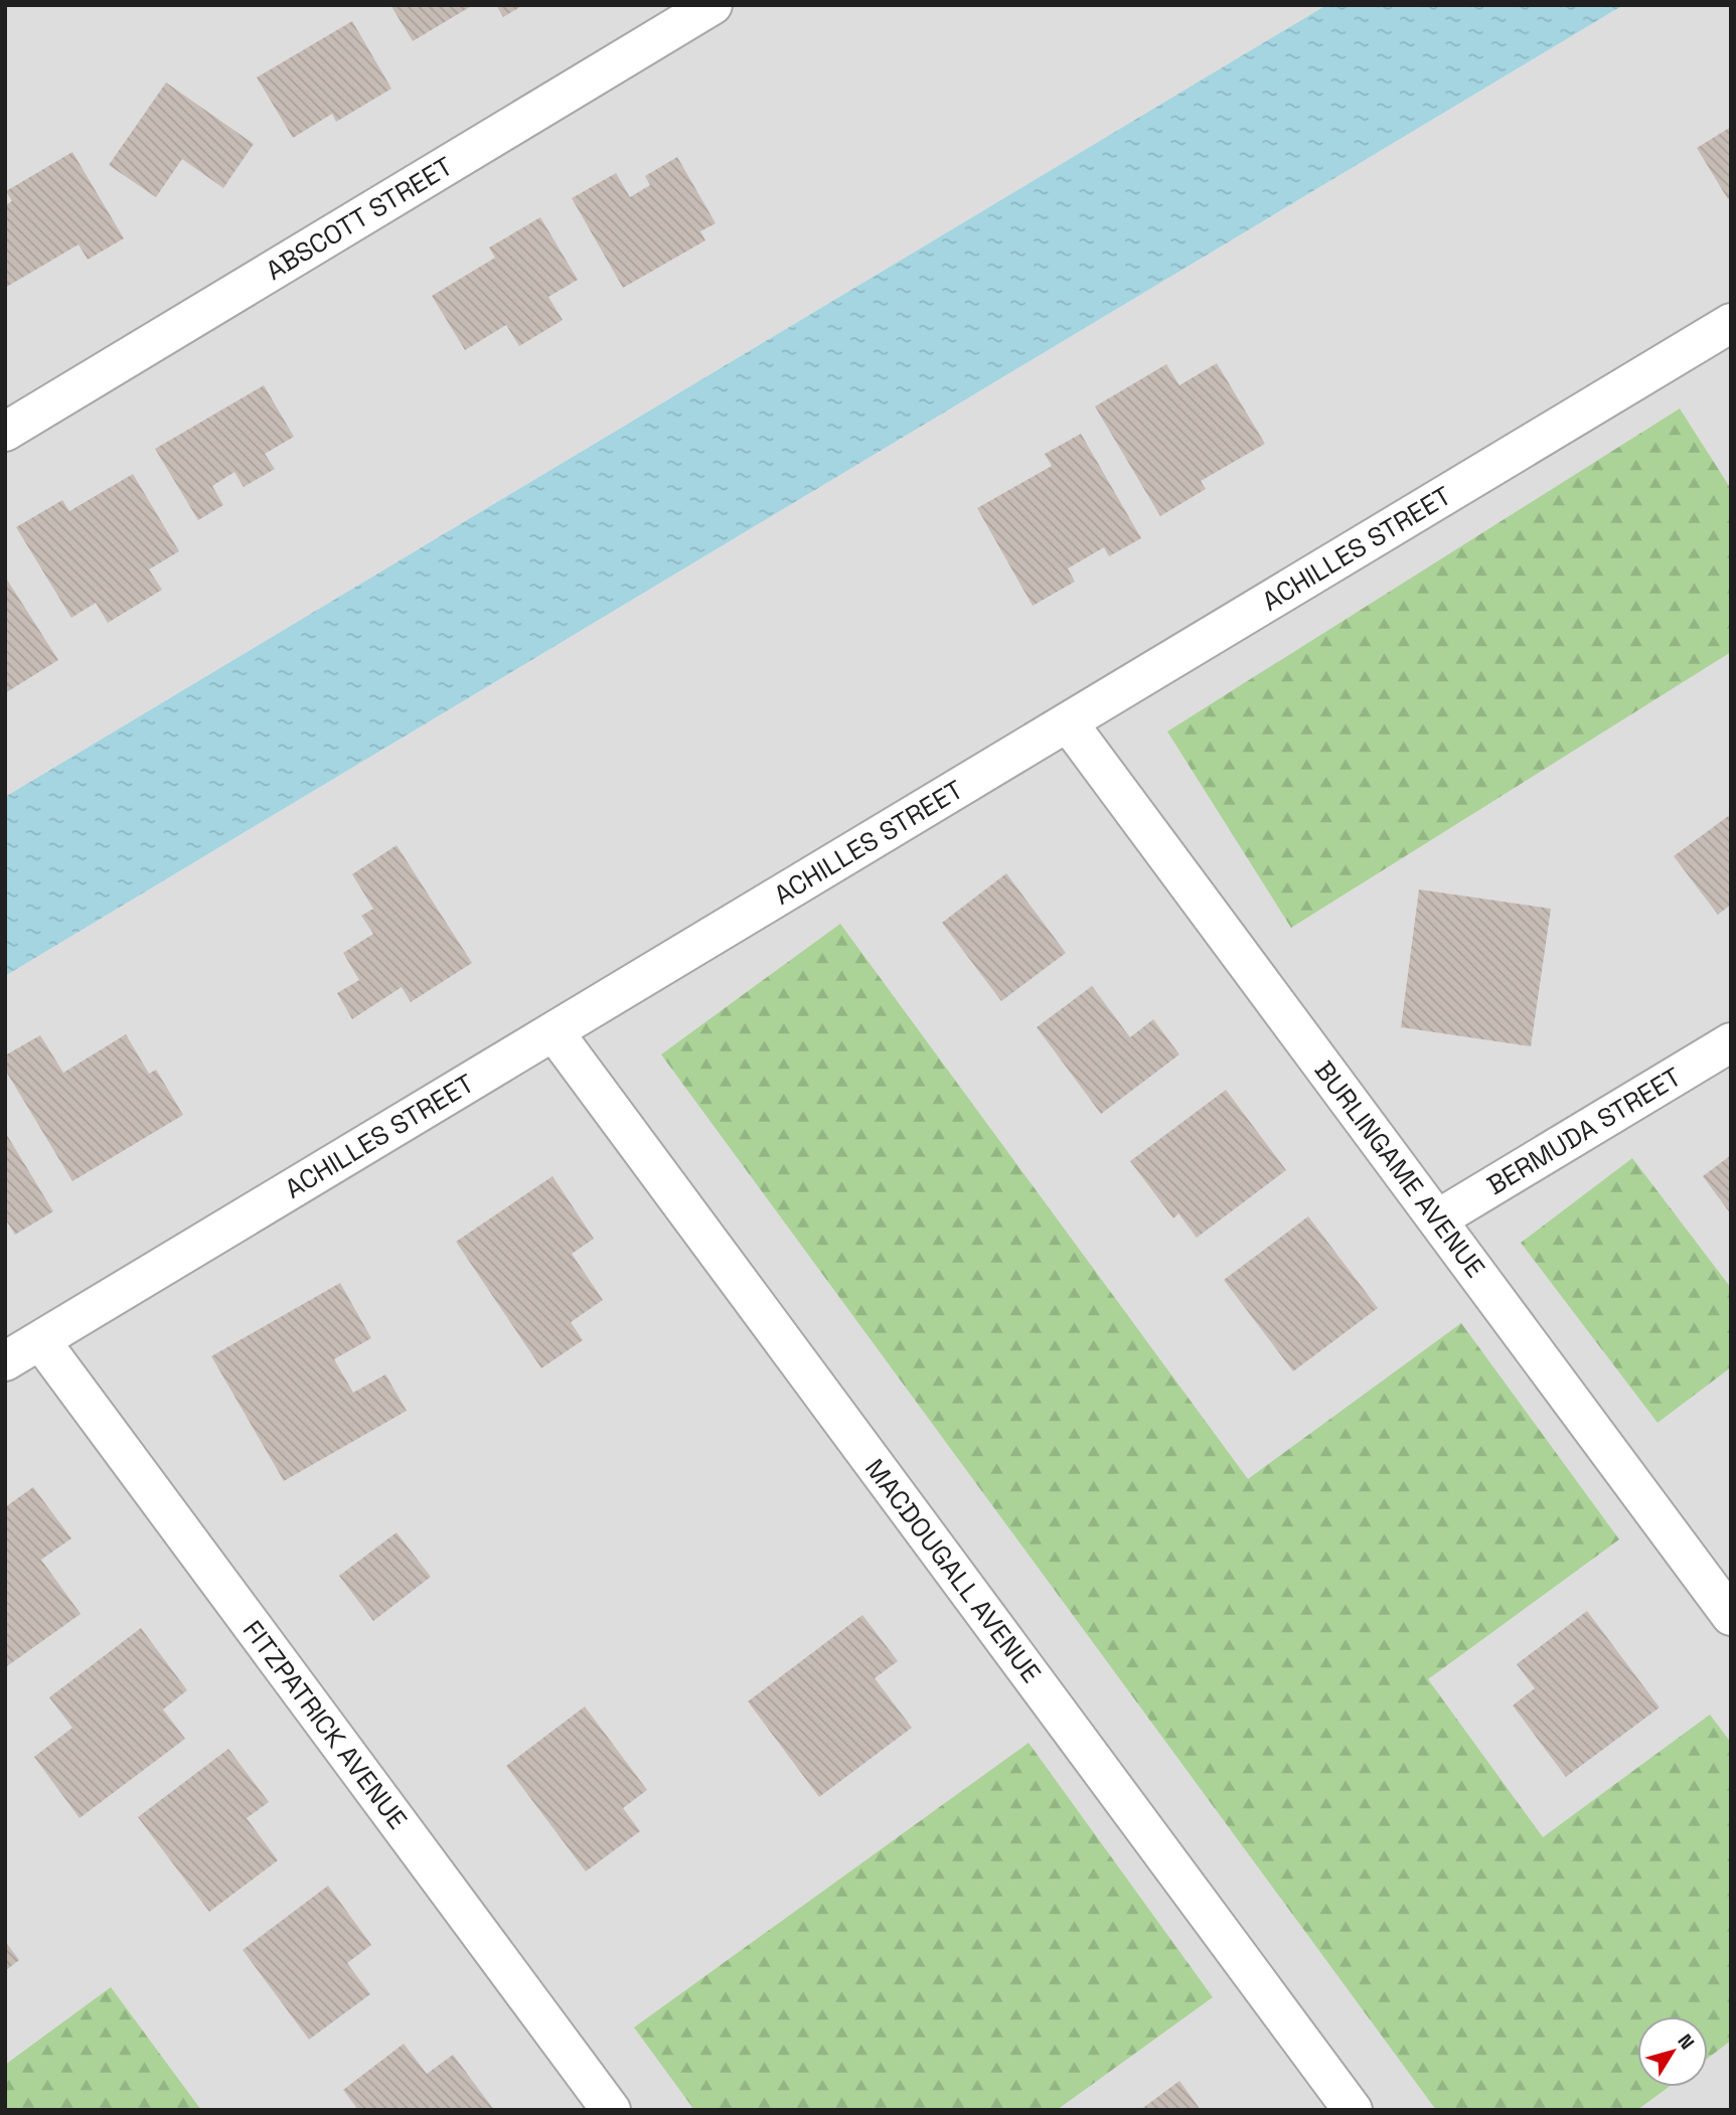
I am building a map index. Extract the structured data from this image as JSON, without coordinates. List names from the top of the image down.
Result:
{
  "streets": {
    "street": [
      "ABSCOTT STREET",
      "ACHILLES STREET",
      "BERMUDA STREET",
      "BURLINGAME AVENUE",
      "MACDOUGALL AVENUE",
      "FITZPATRICK AVENUE"
    ]
  },
  "crossings": [
    ["ACHILLES STREET", "BURLINGAME AVENUE"],
    ["ACHILLES STREET", "MACDOUGALL AVENUE"],
    ["ACHILLES STREET", "FITZPATRICK AVENUE"],
    ["BERMUDA STREET", "BURLINGAME AVENUE"]
  ],
  "north": "top right"
}
